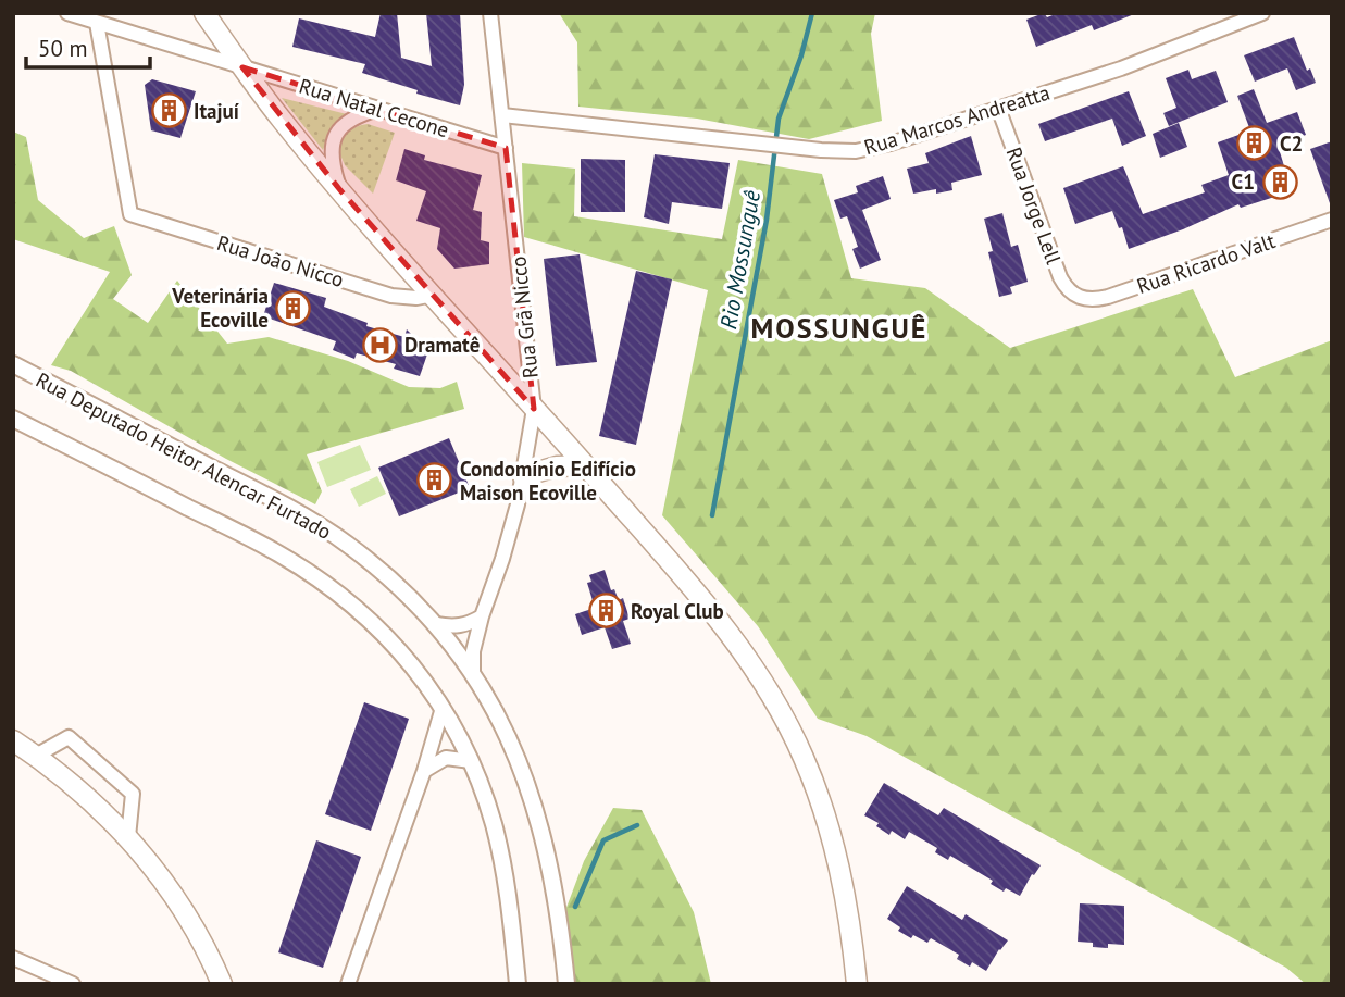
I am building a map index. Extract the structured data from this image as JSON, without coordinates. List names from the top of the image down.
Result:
{
  "streets": {
    "street": [
      "Rua Natal Cecone",
      "Rua Marcos Andreatta",
      "Rua Jorge Lell",
      "Rua João Nicco",
      "Rua Ricardo Valt",
      "Rua Grã Nicco",
      "Rua Deputado Heitor Alencar Furtado"
    ]
  },
  "crossings": [
    ["Rua Natal Cecone", "Rua João Nicco"],
    ["Rua Natal Cecone", "Rua Grã Nicco"],
    ["Rua Marcos Andreatta", "Rua Jorge Lell"],
    ["Rua Marcos Andreatta", "Rua Grã Nicco"],
    ["Rua Jorge Lell", "Rua Ricardo Valt"],
    ["Rua Grã Nicco", "Rua Deputado Heitor Alencar Furtado"]
  ],
  "districts": ["MOSSUNGUÊ"],
  "water": ["Rio Mossunguê"],
  "places": {
    "building": [
      "Itajuí",
      "C2",
      "C1",
      "Veterinária Ecoville",
      "Condomínio Edifício Maison Ecoville",
      "Royal Club"
    ],
    "hospital": ["Dramatê"]
  },
  "scale_bar": "50 m"
}
